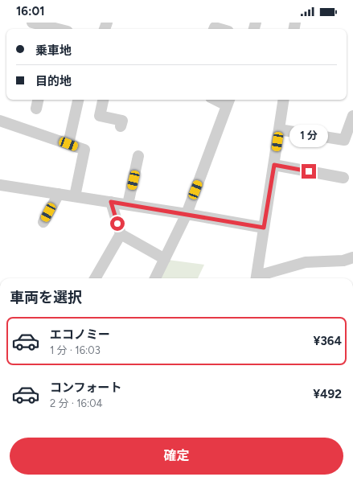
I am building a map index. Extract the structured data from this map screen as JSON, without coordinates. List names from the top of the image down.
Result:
{
  "page": {
    "status": "16:01",
    "banner": ["乗車地", "目的地"],
    "bubble": "1 分",
    "heading": "車両を選択",
    "list": [
      {
        "name": "エコノミー",
        "note": "1 分 · 16:03",
        "value": "¥364"
      },
      {
        "name": "コンフォート",
        "note": "2 分 · 16:04",
        "value": "¥492"
      }
    ],
    "buttons": "確定"
  }
}
